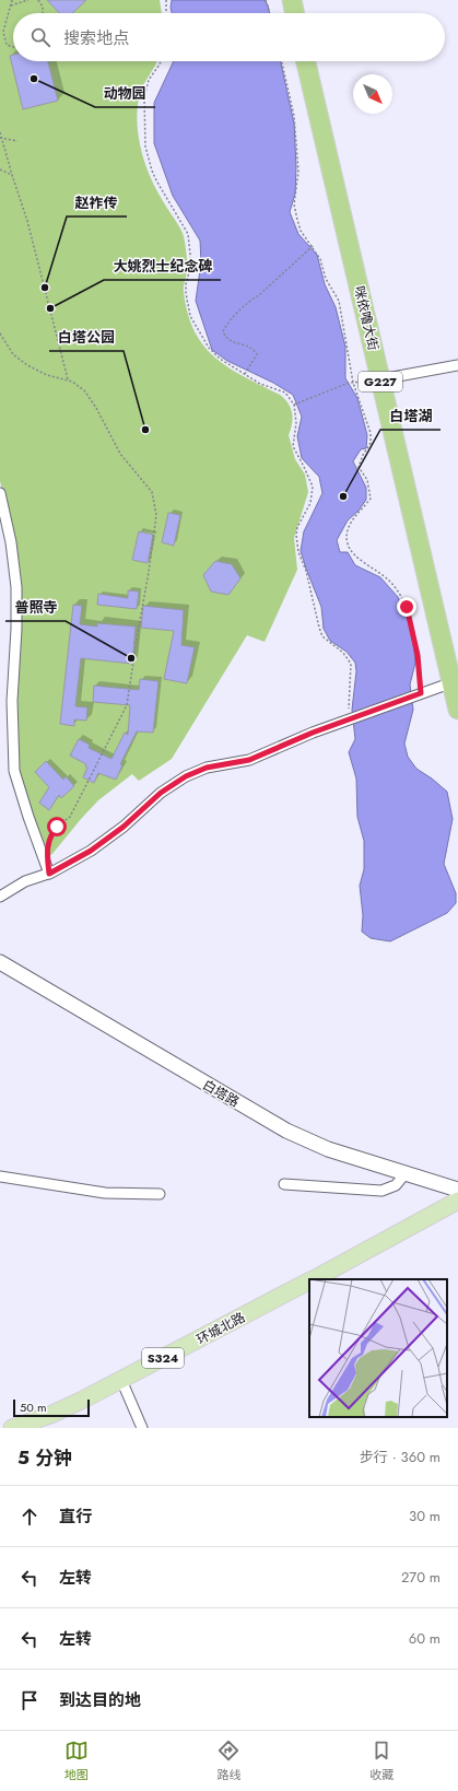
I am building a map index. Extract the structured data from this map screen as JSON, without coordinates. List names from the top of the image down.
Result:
{
  "streets": {
    "highway": ["咪依噜大街", "G227"],
    "main road": ["环城北路", "S324"],
    "street": ["白塔路"]
  },
  "places": [
    "动物园",
    "赵祚传",
    "大姚烈士纪念碑",
    "白塔公园",
    "白塔湖",
    "普照寺"
  ],
  "scale_bar": "50 m",
  "north": "bottom right",
  "page": {
    "search": "搜索地点",
    "scale": "50 m",
    "heading": ["5 分钟", "步行 · 360 m"],
    "list": [
      ["直行", "30 m"],
      ["左转", "270 m"],
      ["左转", "60 m"],
      "到达目的地"
    ],
    "nav": ["地图", "路线", "收藏"]
  }
}
